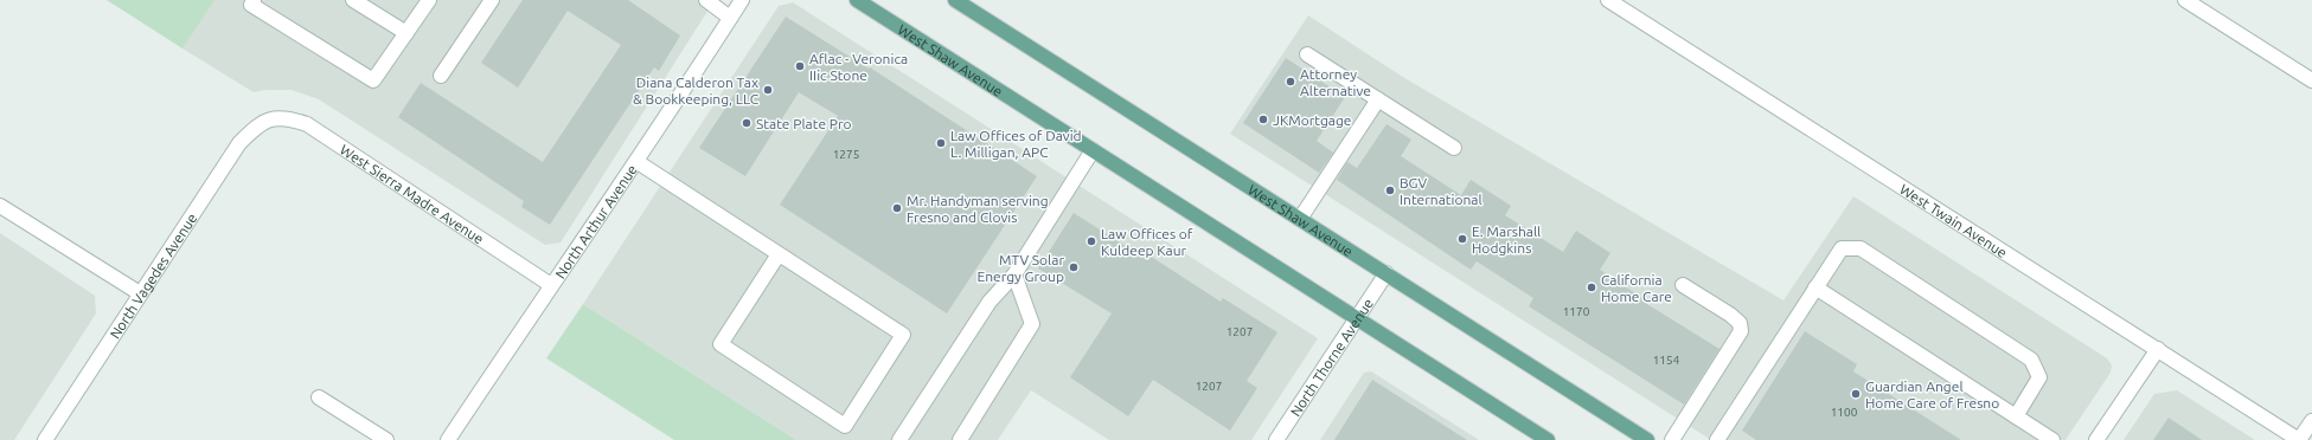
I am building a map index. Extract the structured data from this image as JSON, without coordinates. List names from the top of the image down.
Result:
{
  "streets": {
    "main road": ["West Shaw Avenue"],
    "street": [
      "West Sierra Madre Avenue",
      "West Twain Avenue",
      "North Arthur Avenue",
      "North Vagedes Avenue",
      "North Thorne Avenue"
    ]
  },
  "crossings": [
    ["West Shaw Avenue", "North Thorne Avenue"],
    ["West Sierra Madre Avenue", "North Arthur Avenue"],
    ["West Sierra Madre Avenue", "North Vagedes Avenue"]
  ],
  "places": [
    "Aflac - Veronica IIic Stone",
    "Attorney Alternative",
    "Diana Calderon Tax & Bookkeeping, LLC",
    "JKMortgage",
    "State Plate Pro",
    "Law Offices of David L. Milligan, APC",
    "BGV International",
    "Mr. Handyman serving Fresno and Clovis",
    "E. Marshall Hodgkins",
    "Law Offices of Kuldeep Kaur",
    "MTV Solar Energy Group",
    "California Home Care",
    "Guardian Angel Home Care of Fresno"
  ],
  "house_numbers": [
    "1275",
    "1170",
    "1207",
    "1154",
    "1207",
    "1100"
  ]
}
